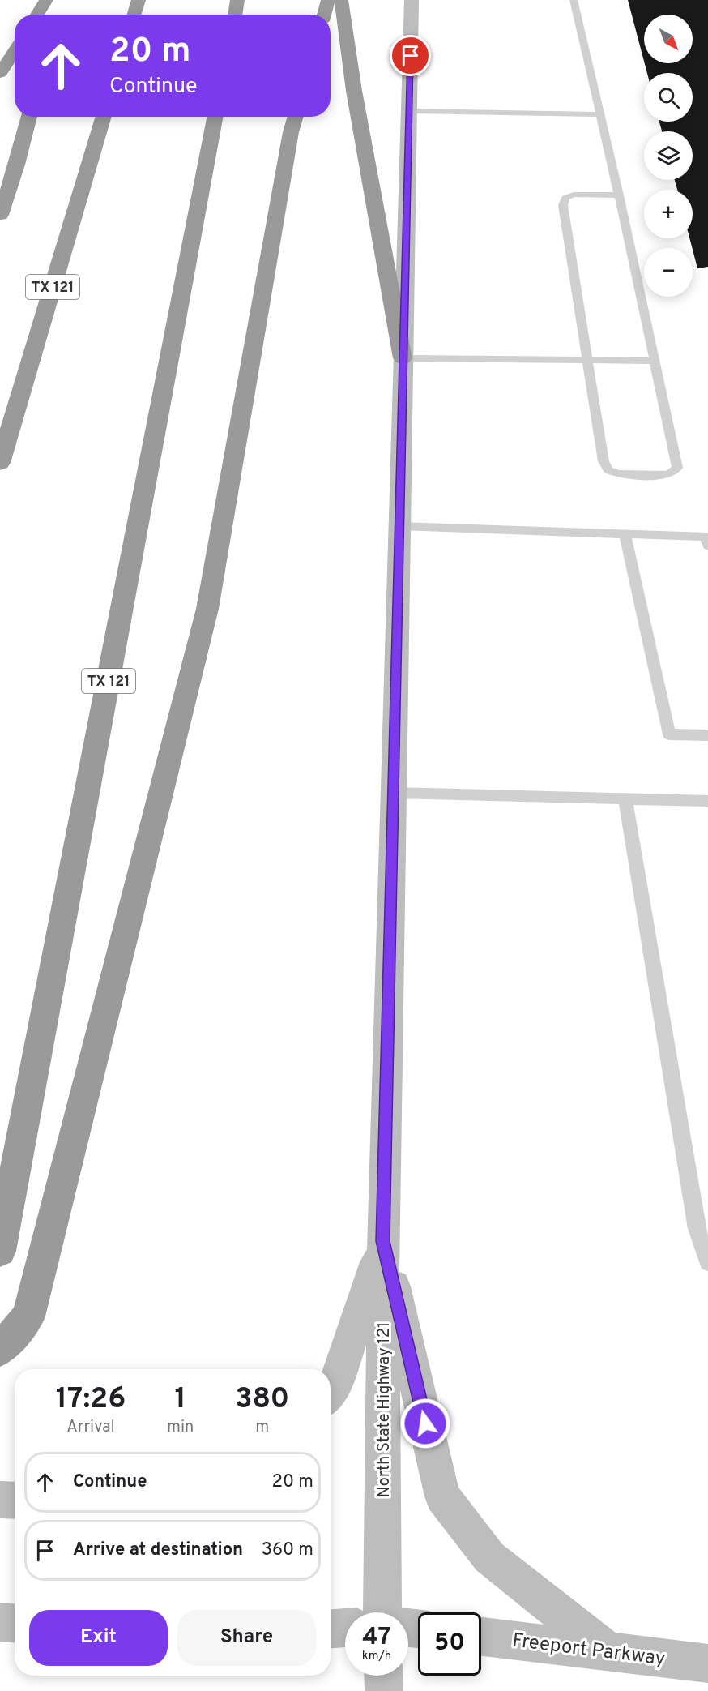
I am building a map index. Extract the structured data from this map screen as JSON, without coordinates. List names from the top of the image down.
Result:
{
  "streets": {
    "highway": ["TX 121"],
    "main road": ["North State Highway 121", "Freeport Parkway"]
  },
  "north": "bottom right",
  "page": {
    "map_buttons": ["+", "−"],
    "turn": ["20 m", "Continue"],
    "eta": [
      "17:26",
      "Arrival",
      "1",
      "min",
      "380",
      "m"
    ],
    "list": [
      {
        "name": "Continue",
        "value": "20 m"
      },
      {
        "name": "Arrive at destination",
        "value": "360 m"
      }
    ],
    "buttons": ["Exit", "Share"],
    "speed": "47 km/h",
    "limit": "50"
  }
}
